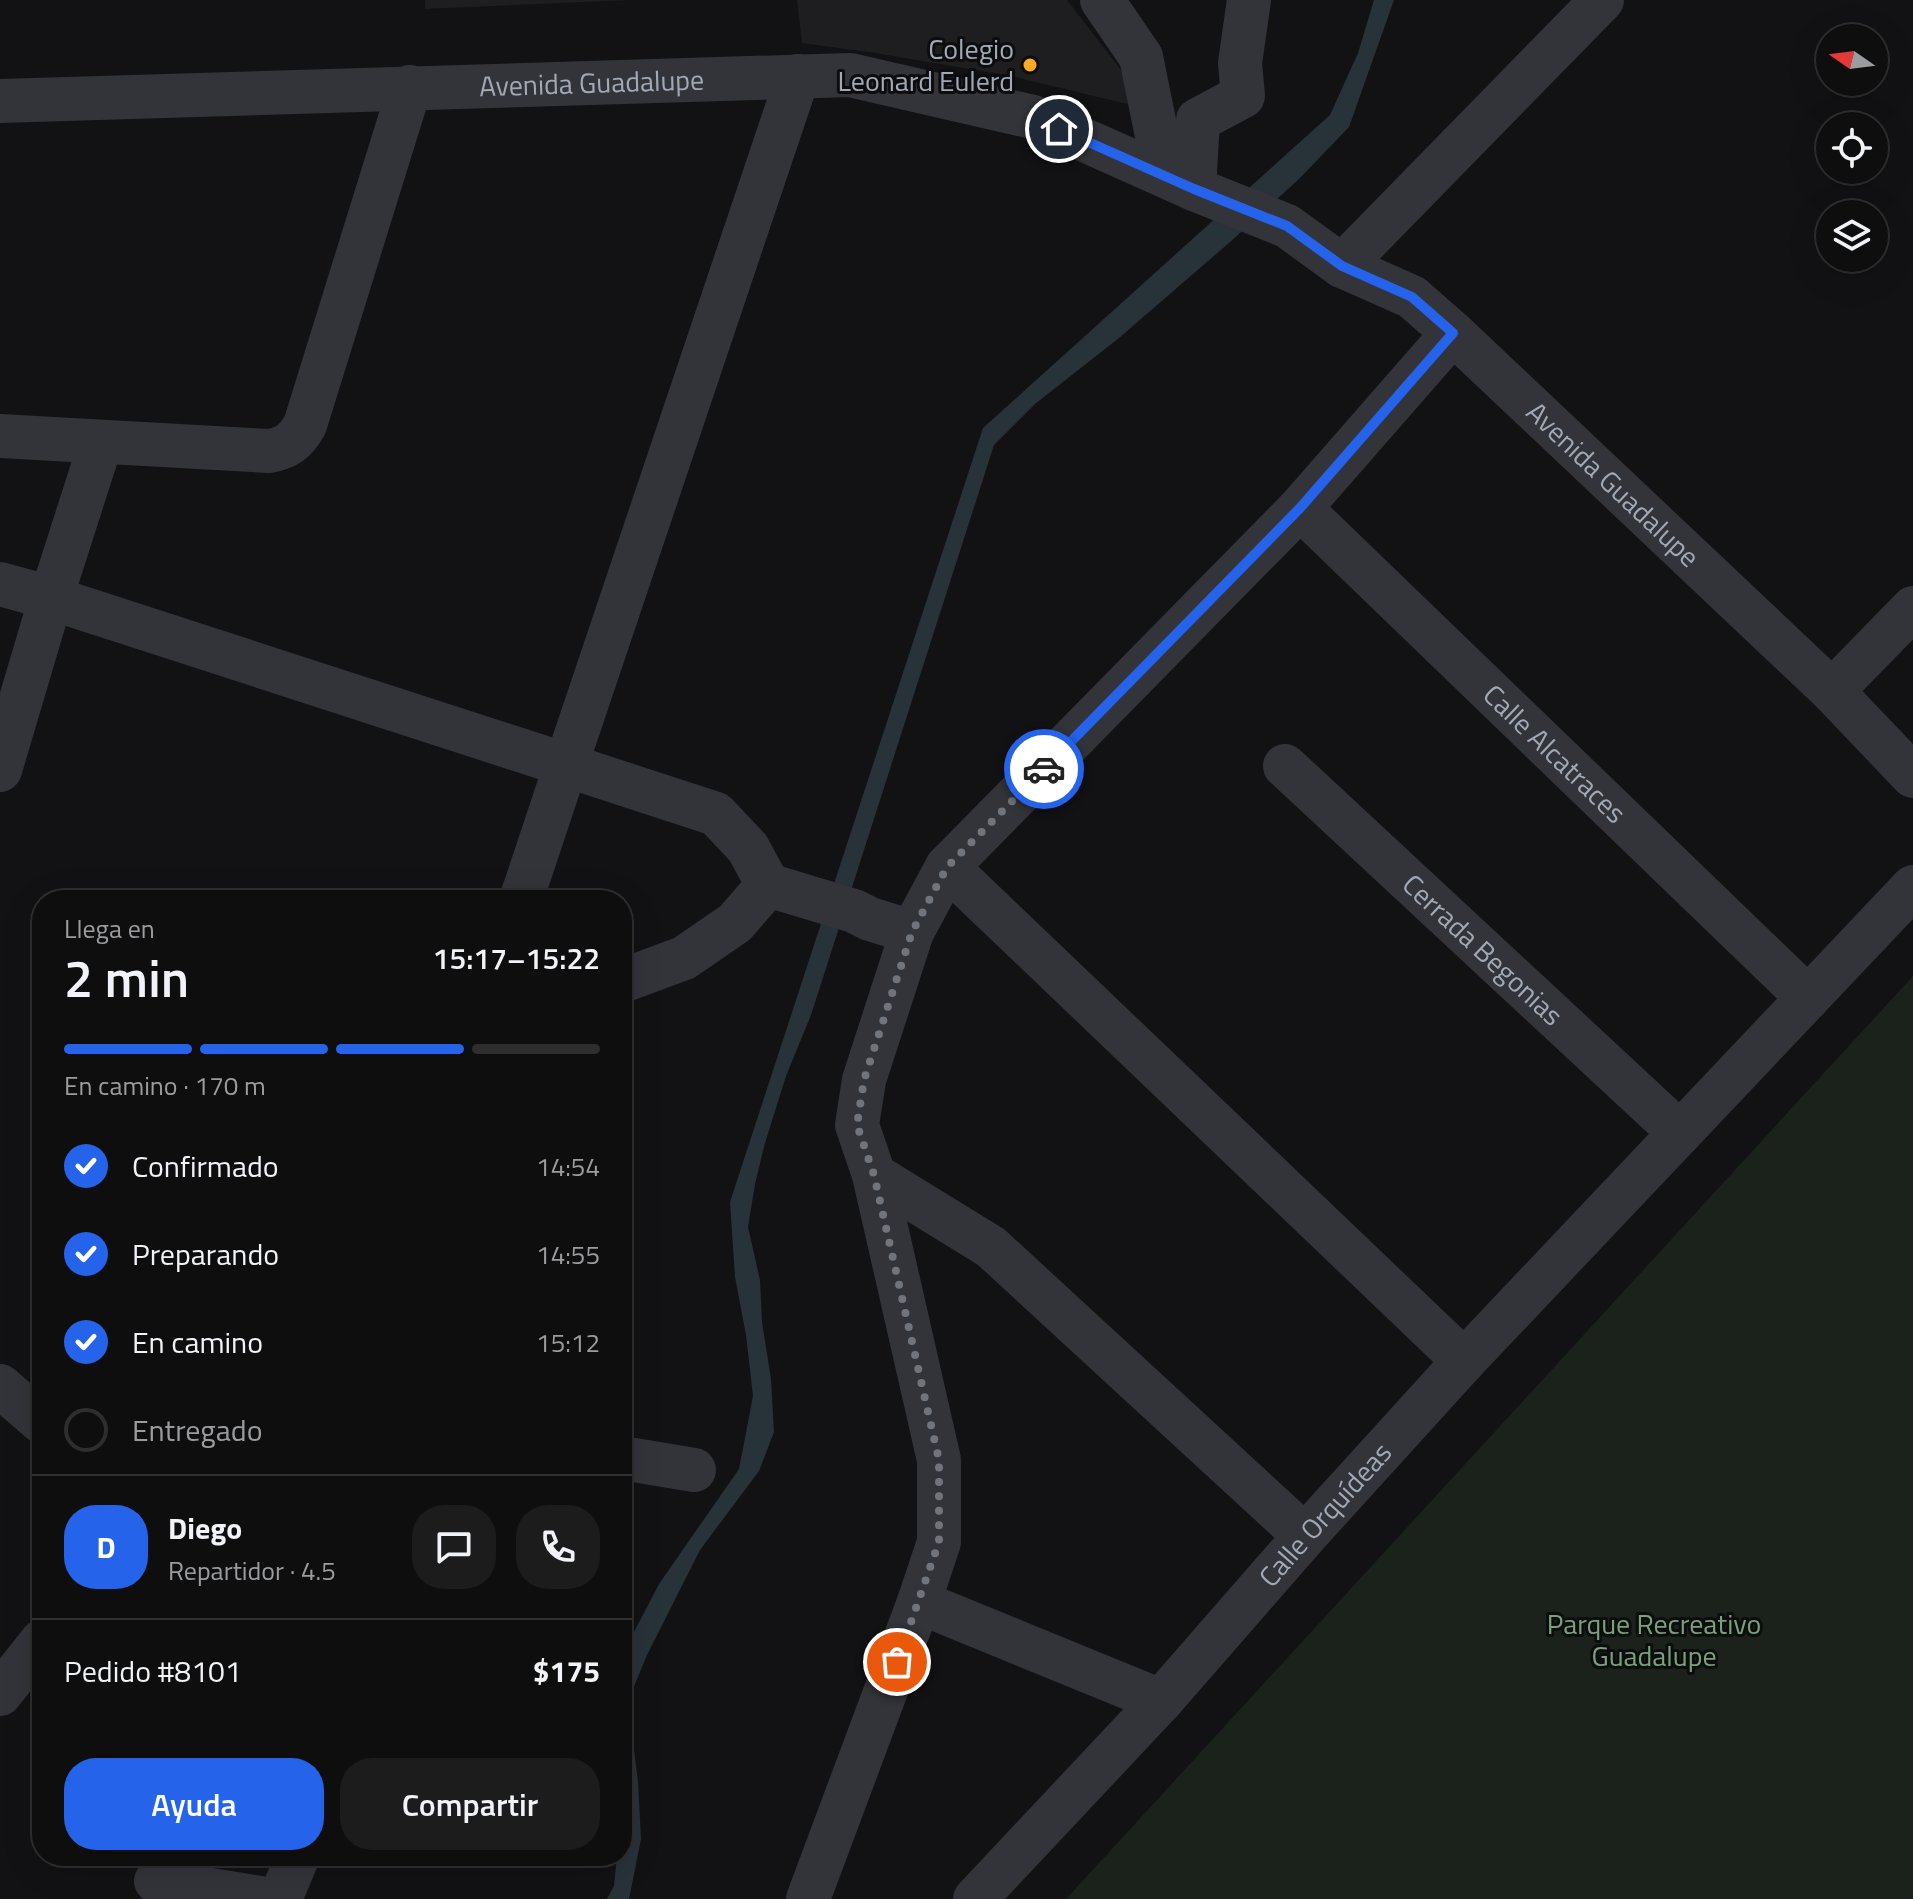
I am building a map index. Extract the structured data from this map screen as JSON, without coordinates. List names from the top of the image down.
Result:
{
  "streets": {
    "street": [
      "Avenida Guadalupe",
      "Calle Alcatraces",
      "Cerrada Begonias",
      "Calle Orquídeas"
    ]
  },
  "crossings": [
    ["Calle Alcatraces", "Calle Orquídeas"],
    ["Cerrada Begonias", "Calle Orquídeas"]
  ],
  "parks": ["Parque Recreativo Guadalupe"],
  "places": ["Colegio Leonard Eulerd"],
  "north": "left",
  "page": {
    "heading": ["2 min", "Llega en", "15:17–15:22"],
    "panel": [
      "Diego",
      "Repartidor · 4.5",
      "Pedido #8101",
      "$175"
    ],
    "bar": "En camino · 170 m",
    "list": [
      ["Confirmado", "14:54"],
      ["Preparando", "14:55"],
      ["En camino", "15:12"],
      "Entregado"
    ],
    "round": "D",
    "buttons": ["Ayuda", "Compartir"]
  }
}
